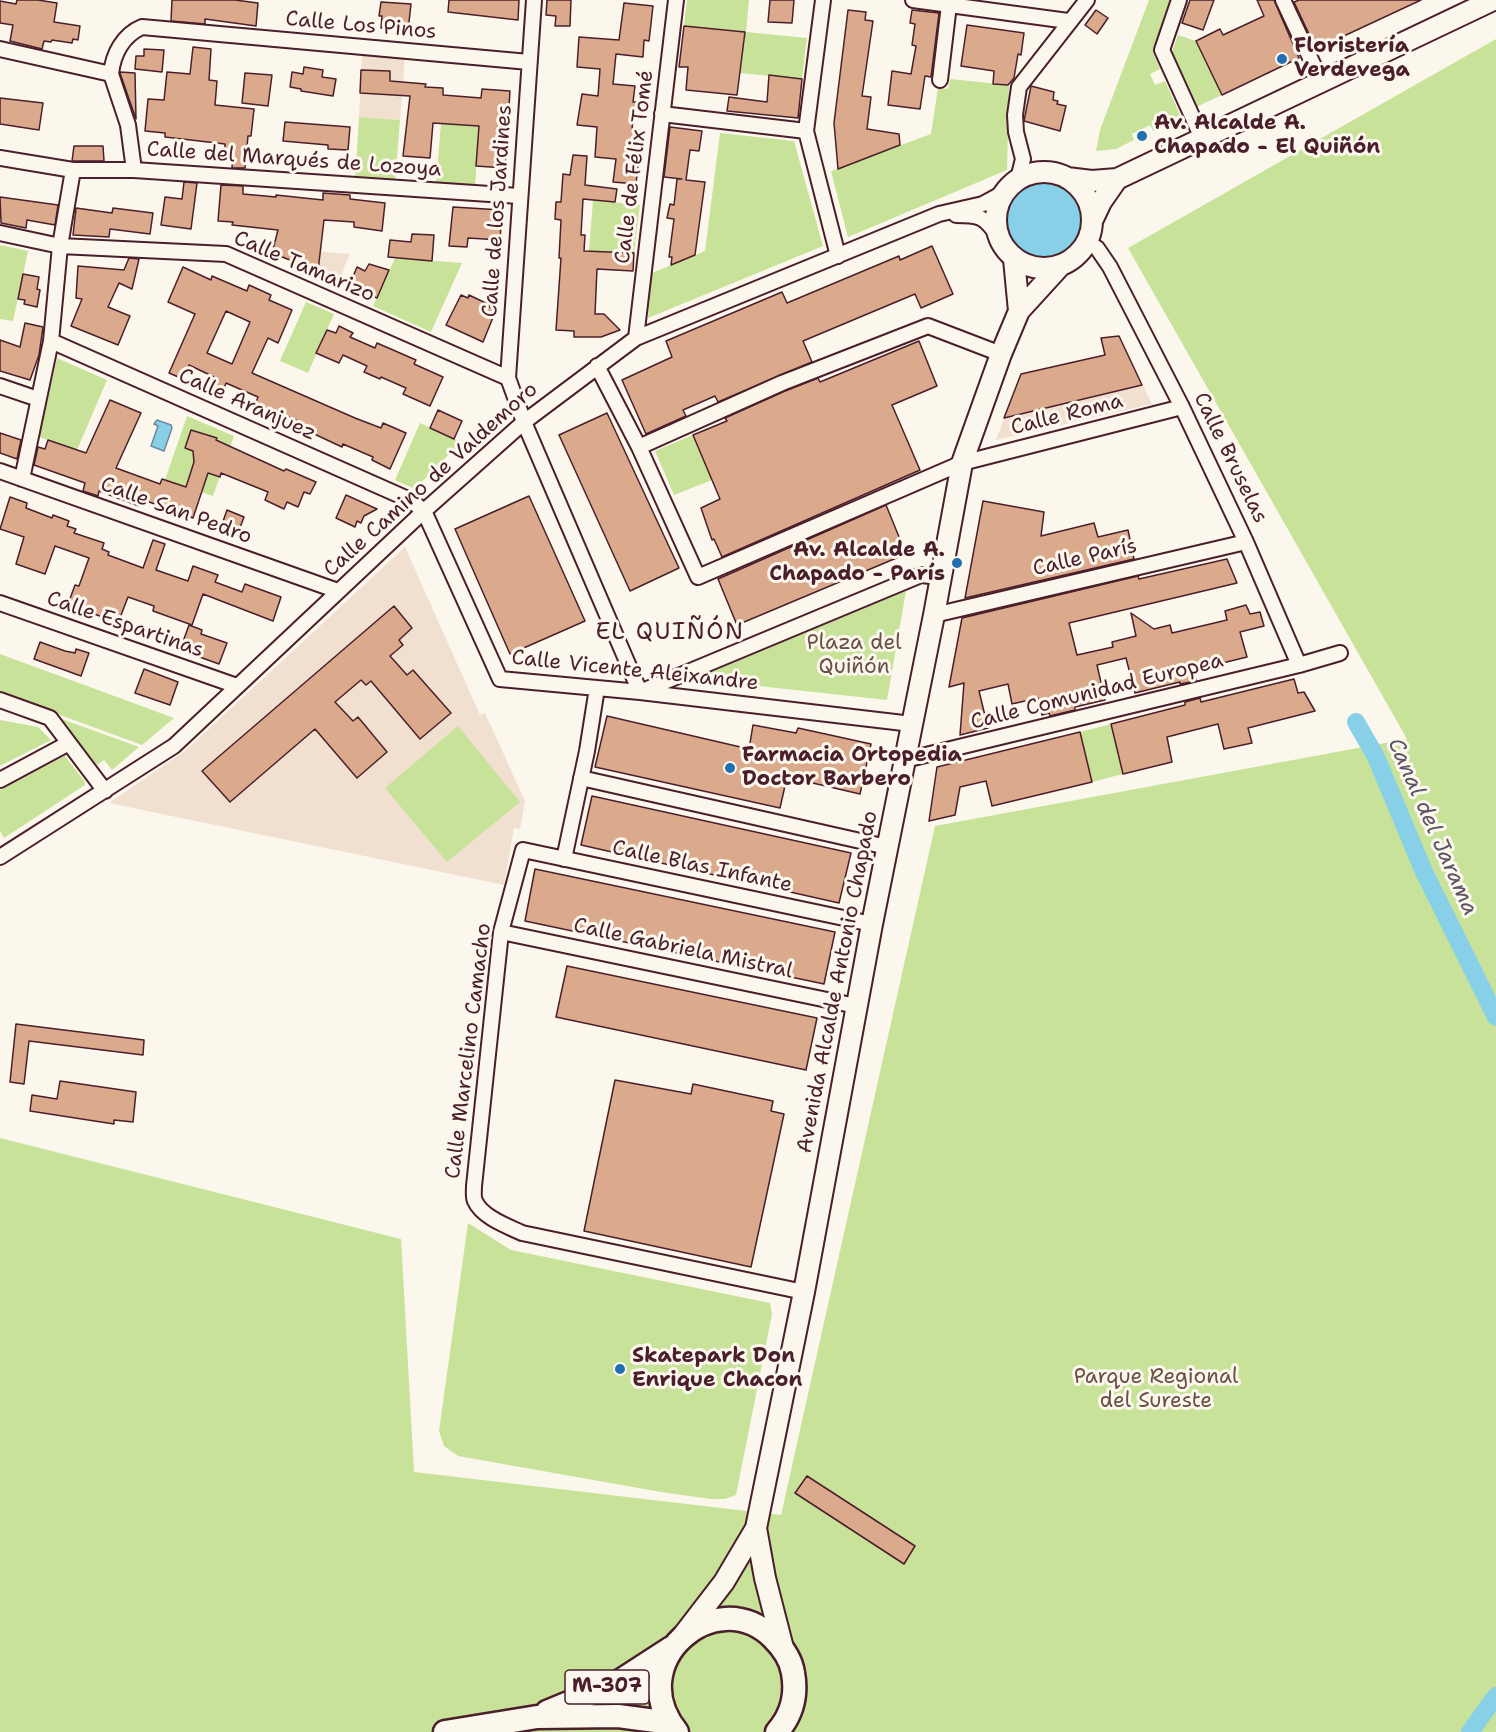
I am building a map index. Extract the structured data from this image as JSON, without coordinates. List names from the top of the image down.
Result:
{
  "streets": {
    "main road": ["Avenida Alcalde Antonio Chapado", "M-307"],
    "street": [
      "Calle Los Pinos",
      "Calle del Marqués de Lozoya",
      "Calle de Félix Tomé",
      "Calle de los Jardines",
      "Calle Tamarizo",
      "Calle Aranjuez",
      "Calle Roma",
      "Calle Bruselas",
      "Calle Camino de Valdemoro",
      "Calle San Pedro",
      "Calle París",
      "Calle Espartinas",
      "Calle Vicente Aleixandre",
      "Calle Comunidad Europea",
      "Calle Blas Infante",
      "Calle Gabriela Mistral",
      "Calle Marcelino Camacho"
    ]
  },
  "crossings": [
    ["Calle Los Pinos", "Calle del Marqués de Lozoya"],
    ["Calle Los Pinos", "Calle de los Jardines"],
    ["Calle del Marqués de Lozoya", "Calle de los Jardines"],
    ["Calle de Félix Tomé", "Calle Camino de Valdemoro"],
    ["Calle de los Jardines", "Calle Tamarizo"],
    ["Calle de los Jardines", "Calle Camino de Valdemoro"],
    ["Calle de los Jardines", "Calle Vicente Aleixandre"],
    ["Calle Aranjuez", "Calle Camino de Valdemoro"],
    ["Calle Aranjuez", "Calle Vicente Aleixandre"],
    ["Calle Roma", "Calle Bruselas"],
    ["Calle Roma", "Avenida Alcalde Antonio Chapado"],
    ["Calle Bruselas", "Calle Camino de Valdemoro"],
    ["Calle Bruselas", "Calle París"],
    ["Calle Bruselas", "Calle Comunidad Europea"],
    ["Calle Bruselas", "Avenida Alcalde Antonio Chapado"],
    ["Calle Camino de Valdemoro", "Calle San Pedro"],
    ["Calle Camino de Valdemoro", "Calle Espartinas"],
    ["Calle Camino de Valdemoro", "Calle Vicente Aleixandre"],
    ["Calle Camino de Valdemoro", "Avenida Alcalde Antonio Chapado"],
    ["Calle París", "Avenida Alcalde Antonio Chapado"],
    ["Calle Vicente Aleixandre", "Avenida Alcalde Antonio Chapado"],
    ["Calle Comunidad Europea", "Avenida Alcalde Antonio Chapado"],
    ["Calle Blas Infante", "Avenida Alcalde Antonio Chapado"],
    ["Calle Blas Infante", "Calle Marcelino Camacho"],
    ["Calle Gabriela Mistral", "Avenida Alcalde Antonio Chapado"],
    ["Calle Gabriela Mistral", "Calle Marcelino Camacho"],
    ["Avenida Alcalde Antonio Chapado", "Calle Marcelino Camacho"]
  ],
  "districts": ["EL QUIÑÓN"],
  "water": ["Canal del Jarama"],
  "parks": ["Plaza del Quiñón", "Parque Regional del Sureste"],
  "places": [
    "Floristería Verdevega",
    "Av. Alcalde A. Chapado - El Quiñón",
    "Av. Alcalde A. Chapado - París",
    "Farmacia Ortopedia Doctor Barbero",
    "Skatepark Don Enrique Chacon"
  ]
}
